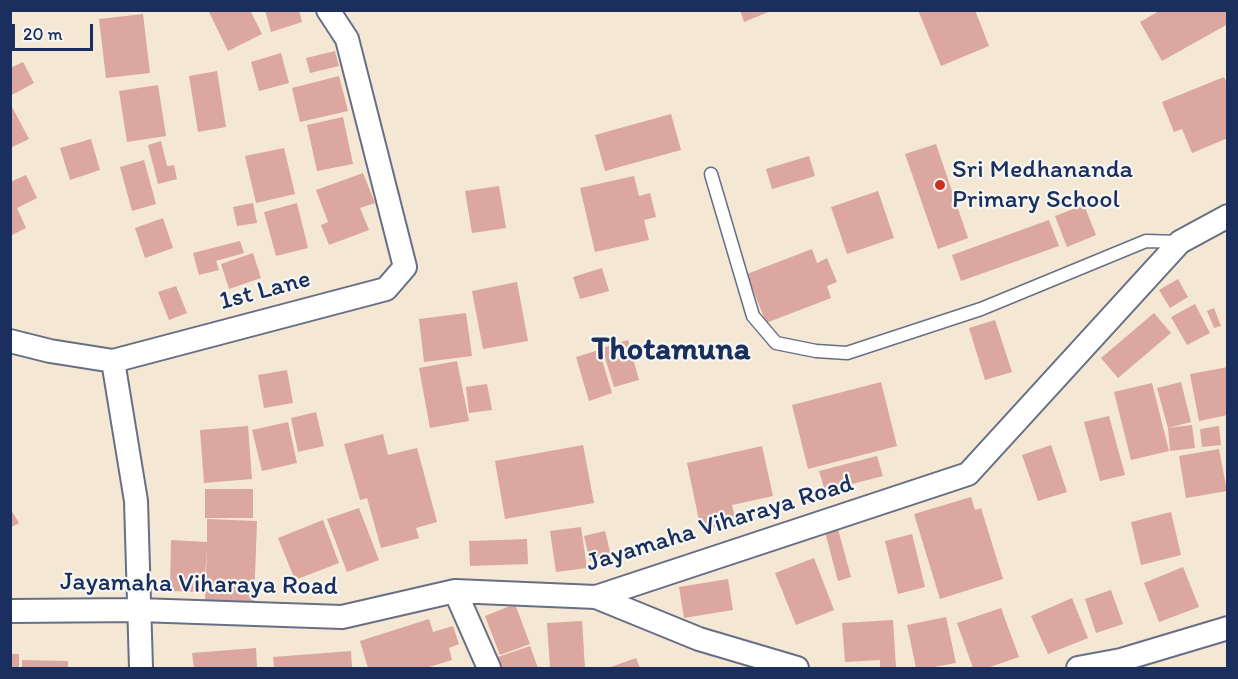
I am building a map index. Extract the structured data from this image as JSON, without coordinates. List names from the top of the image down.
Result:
{
  "streets": {
    "street": ["1st Lane", "Jayamaha Viharaya Road"]
  },
  "districts": ["Thotamuna"],
  "places": ["Sri Medhananda Primary School"],
  "scale_bar": "20 m"
}
